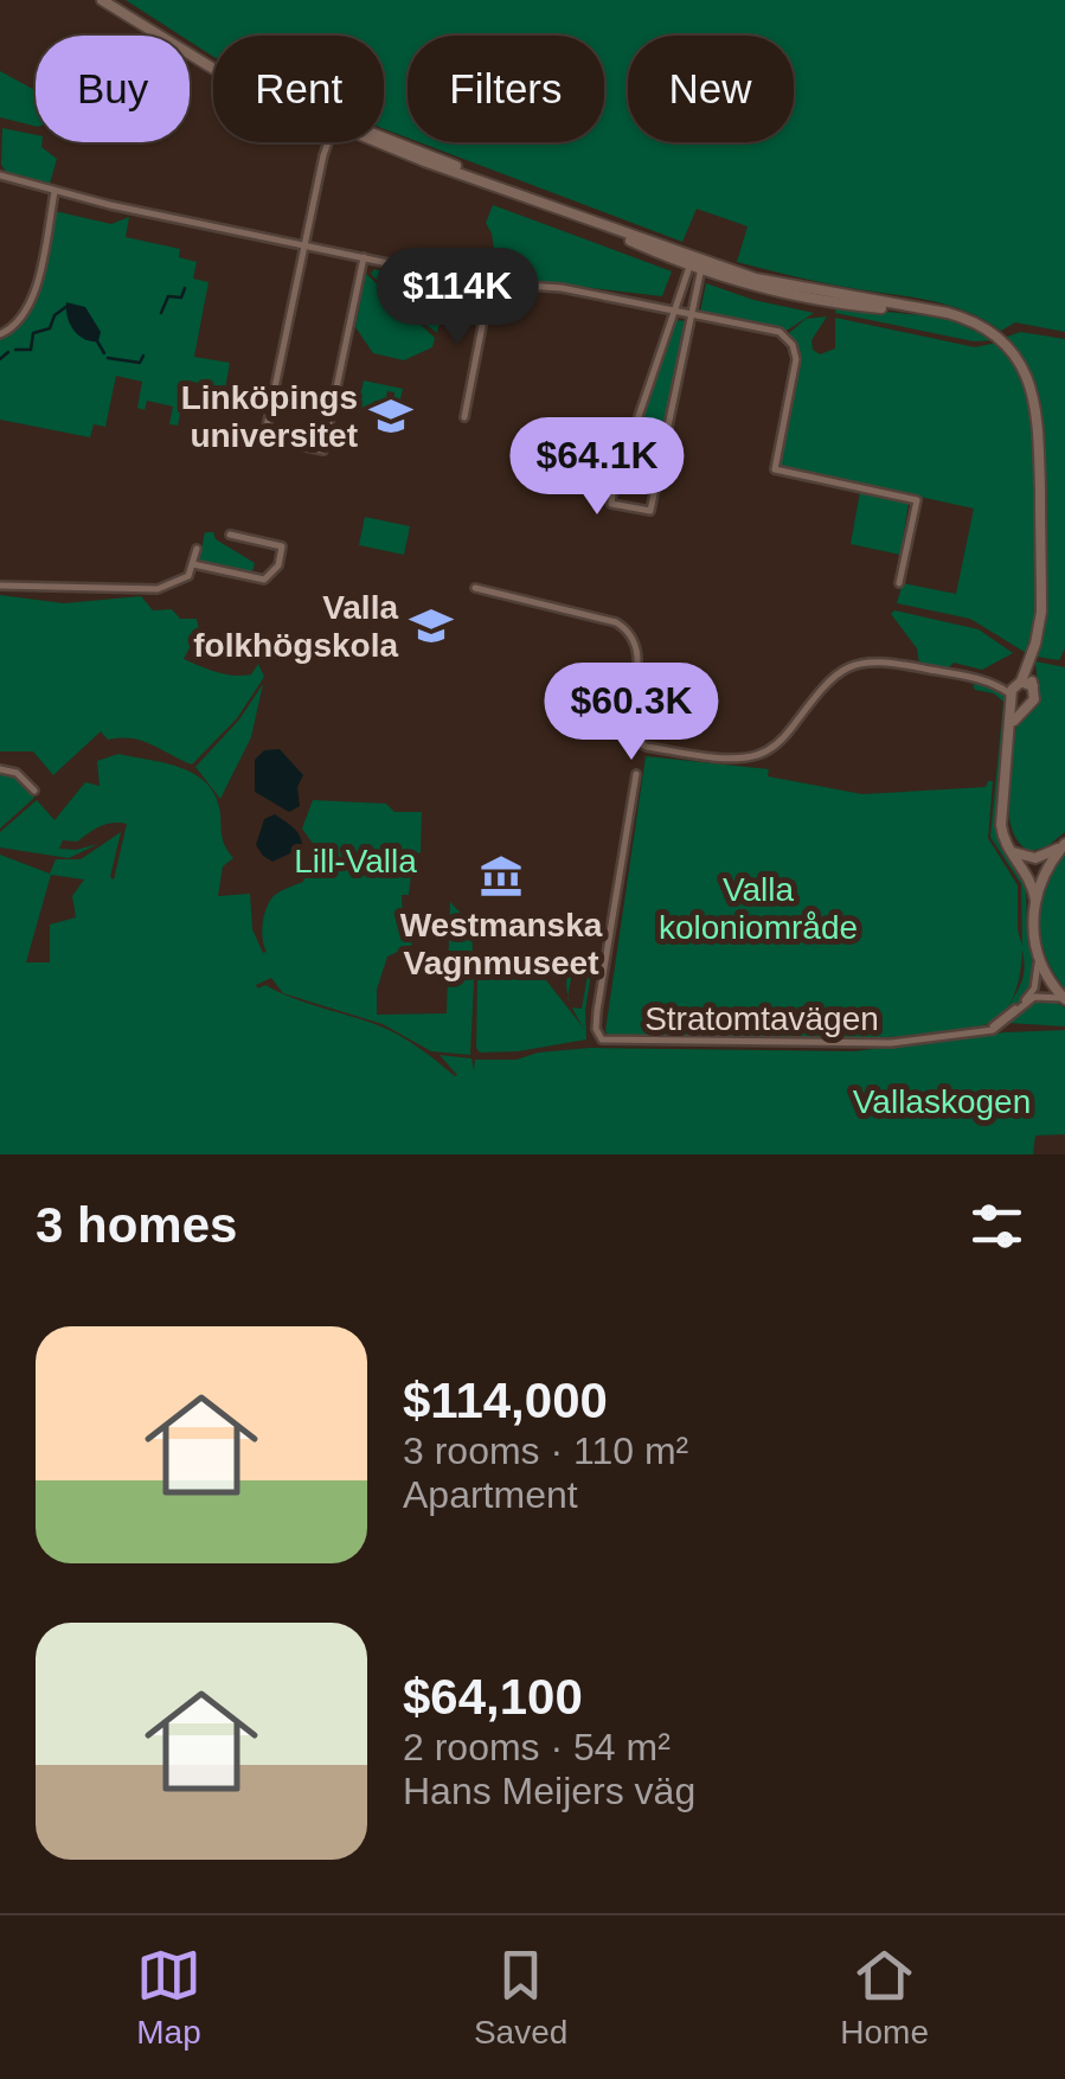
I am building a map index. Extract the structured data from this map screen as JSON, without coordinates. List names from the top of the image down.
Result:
{
  "streets": {
    "street": ["Stratomtavägen"]
  },
  "parks": ["Lill-Valla", "Valla koloniområde", "Vallaskogen"],
  "places": {
    "school or university": ["Linköpings universitet", "Valla folkhögskola"],
    "museum": ["Westmanska Vagnmuseet"]
  },
  "page": {
    "chip": [
      "Buy",
      "Rent",
      "Filters",
      "New"
    ],
    "price": ["$114K", "$64.1K", "$60.3K"],
    "heading": "3 homes",
    "list": [
      {
        "name": "$114,000",
        "note": "3 rooms · 110 m² · Apartment"
      },
      {
        "name": "$64,100",
        "note": "2 rooms · 54 m² · Hans Meijers väg"
      }
    ],
    "tabs": ["Map", "Saved", "Home"]
  }
}
